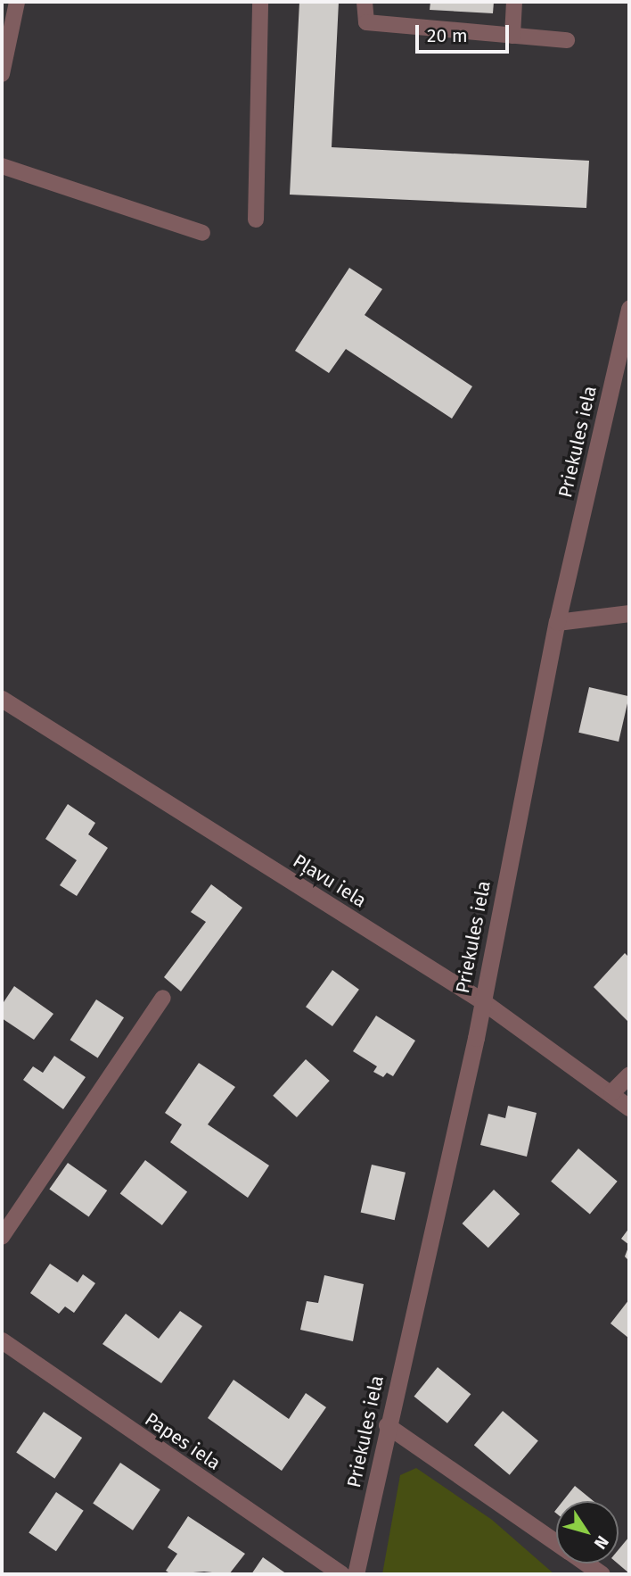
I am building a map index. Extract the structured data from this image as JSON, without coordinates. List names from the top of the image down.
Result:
{
  "streets": {
    "street": ["Priekules iela", "Pļavu iela", "Papes iela"]
  },
  "crossings": [
    ["Priekules iela", "Pļavu iela"]
  ],
  "scale_bar": "20 m",
  "north": "bottom right"
}
